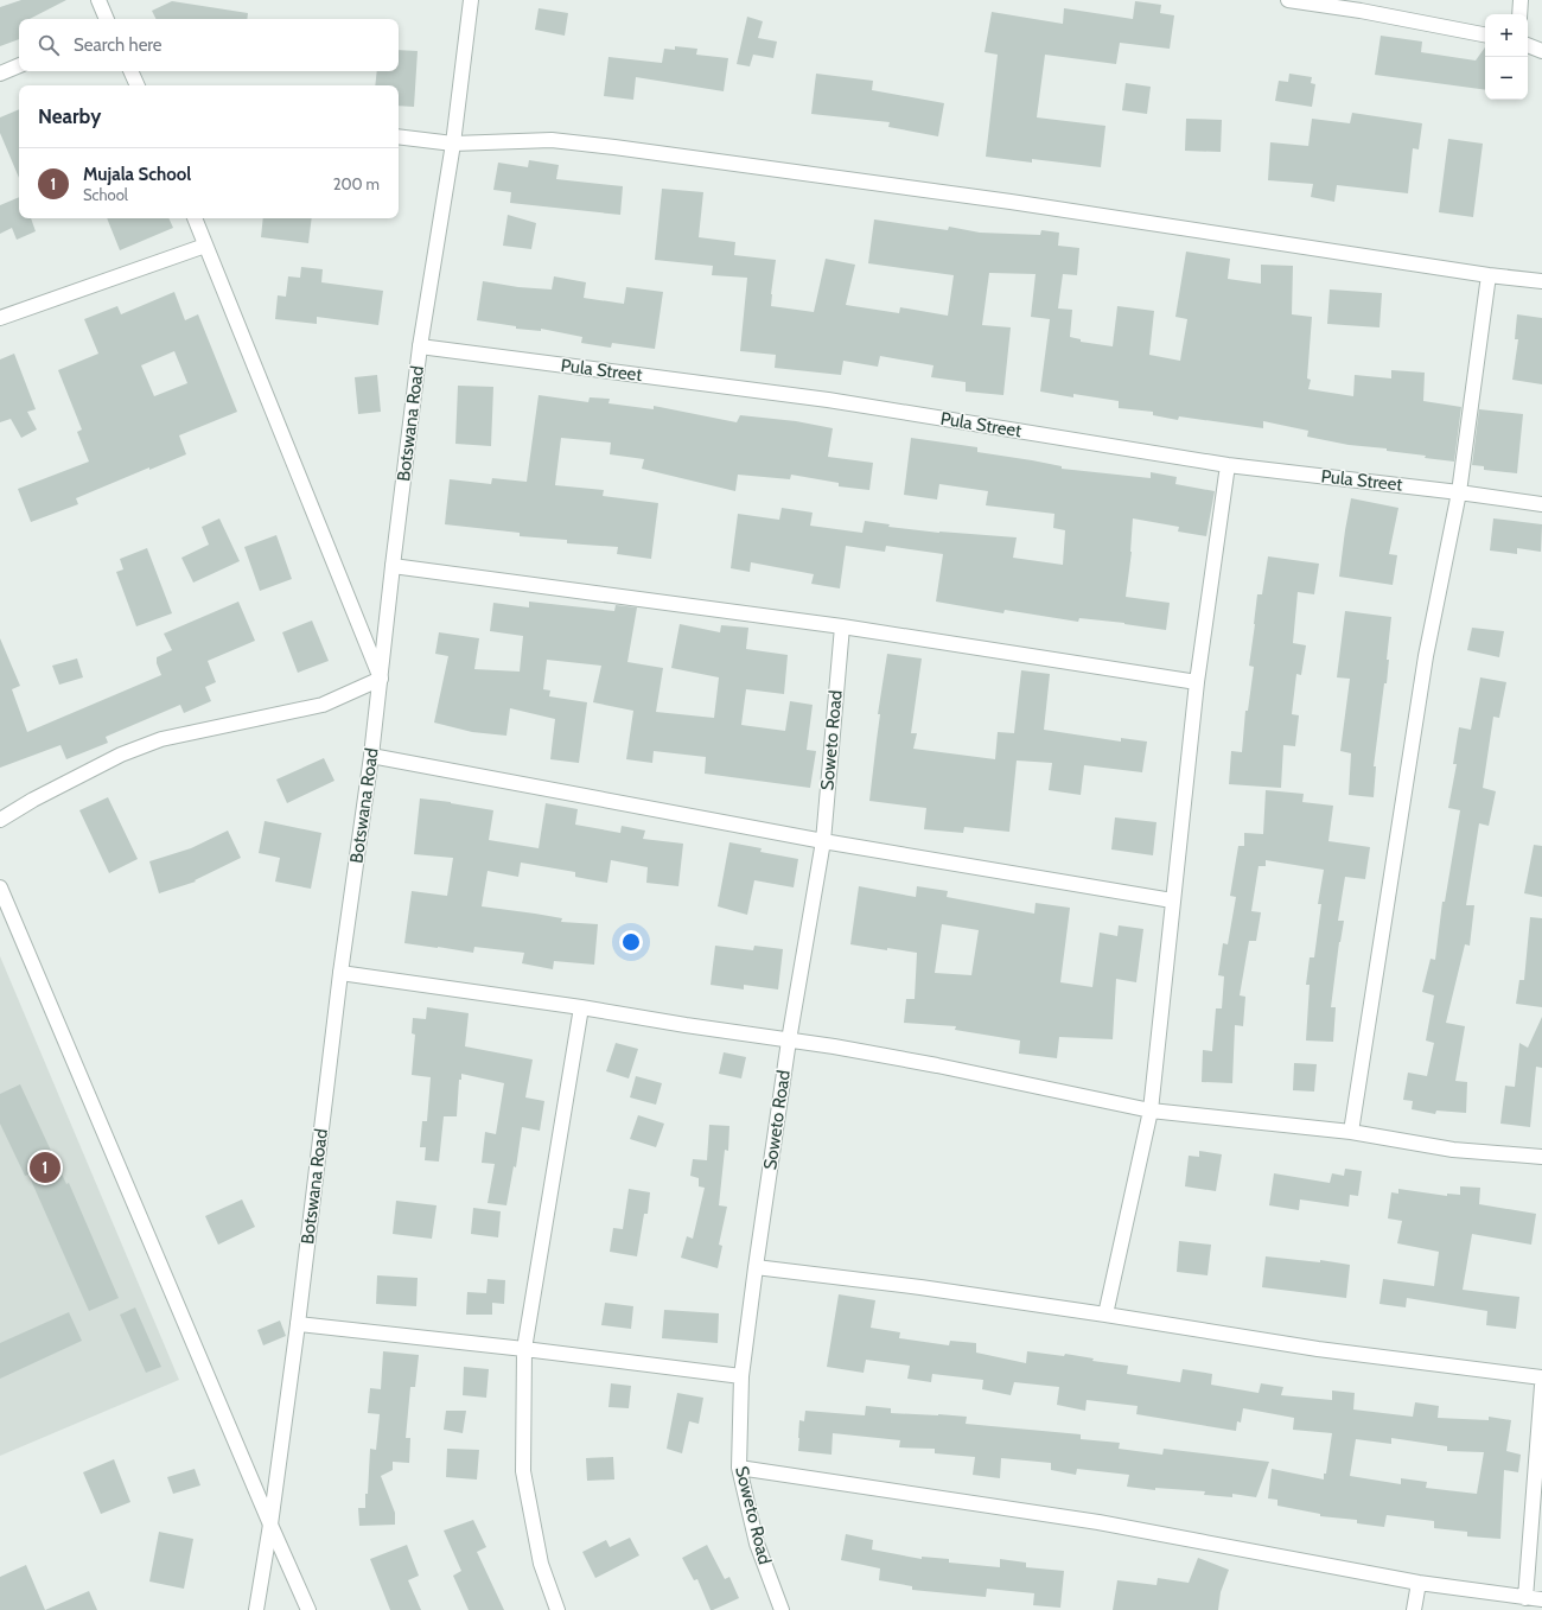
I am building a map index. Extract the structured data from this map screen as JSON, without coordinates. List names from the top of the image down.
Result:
{
  "streets": {
    "street": ["Pula Street", "Botswana Road", "Soweto Road"]
  },
  "crossings": [
    ["Pula Street", "Botswana Road"]
  ],
  "page": {
    "map_buttons": ["+", "−"],
    "search": "Search here",
    "heading": "Nearby",
    "list": [
      {
        "mark": "1",
        "name": "Mujala School",
        "note": "School",
        "value": "200 m"
      }
    ],
    "pins": "1"
  }
}
